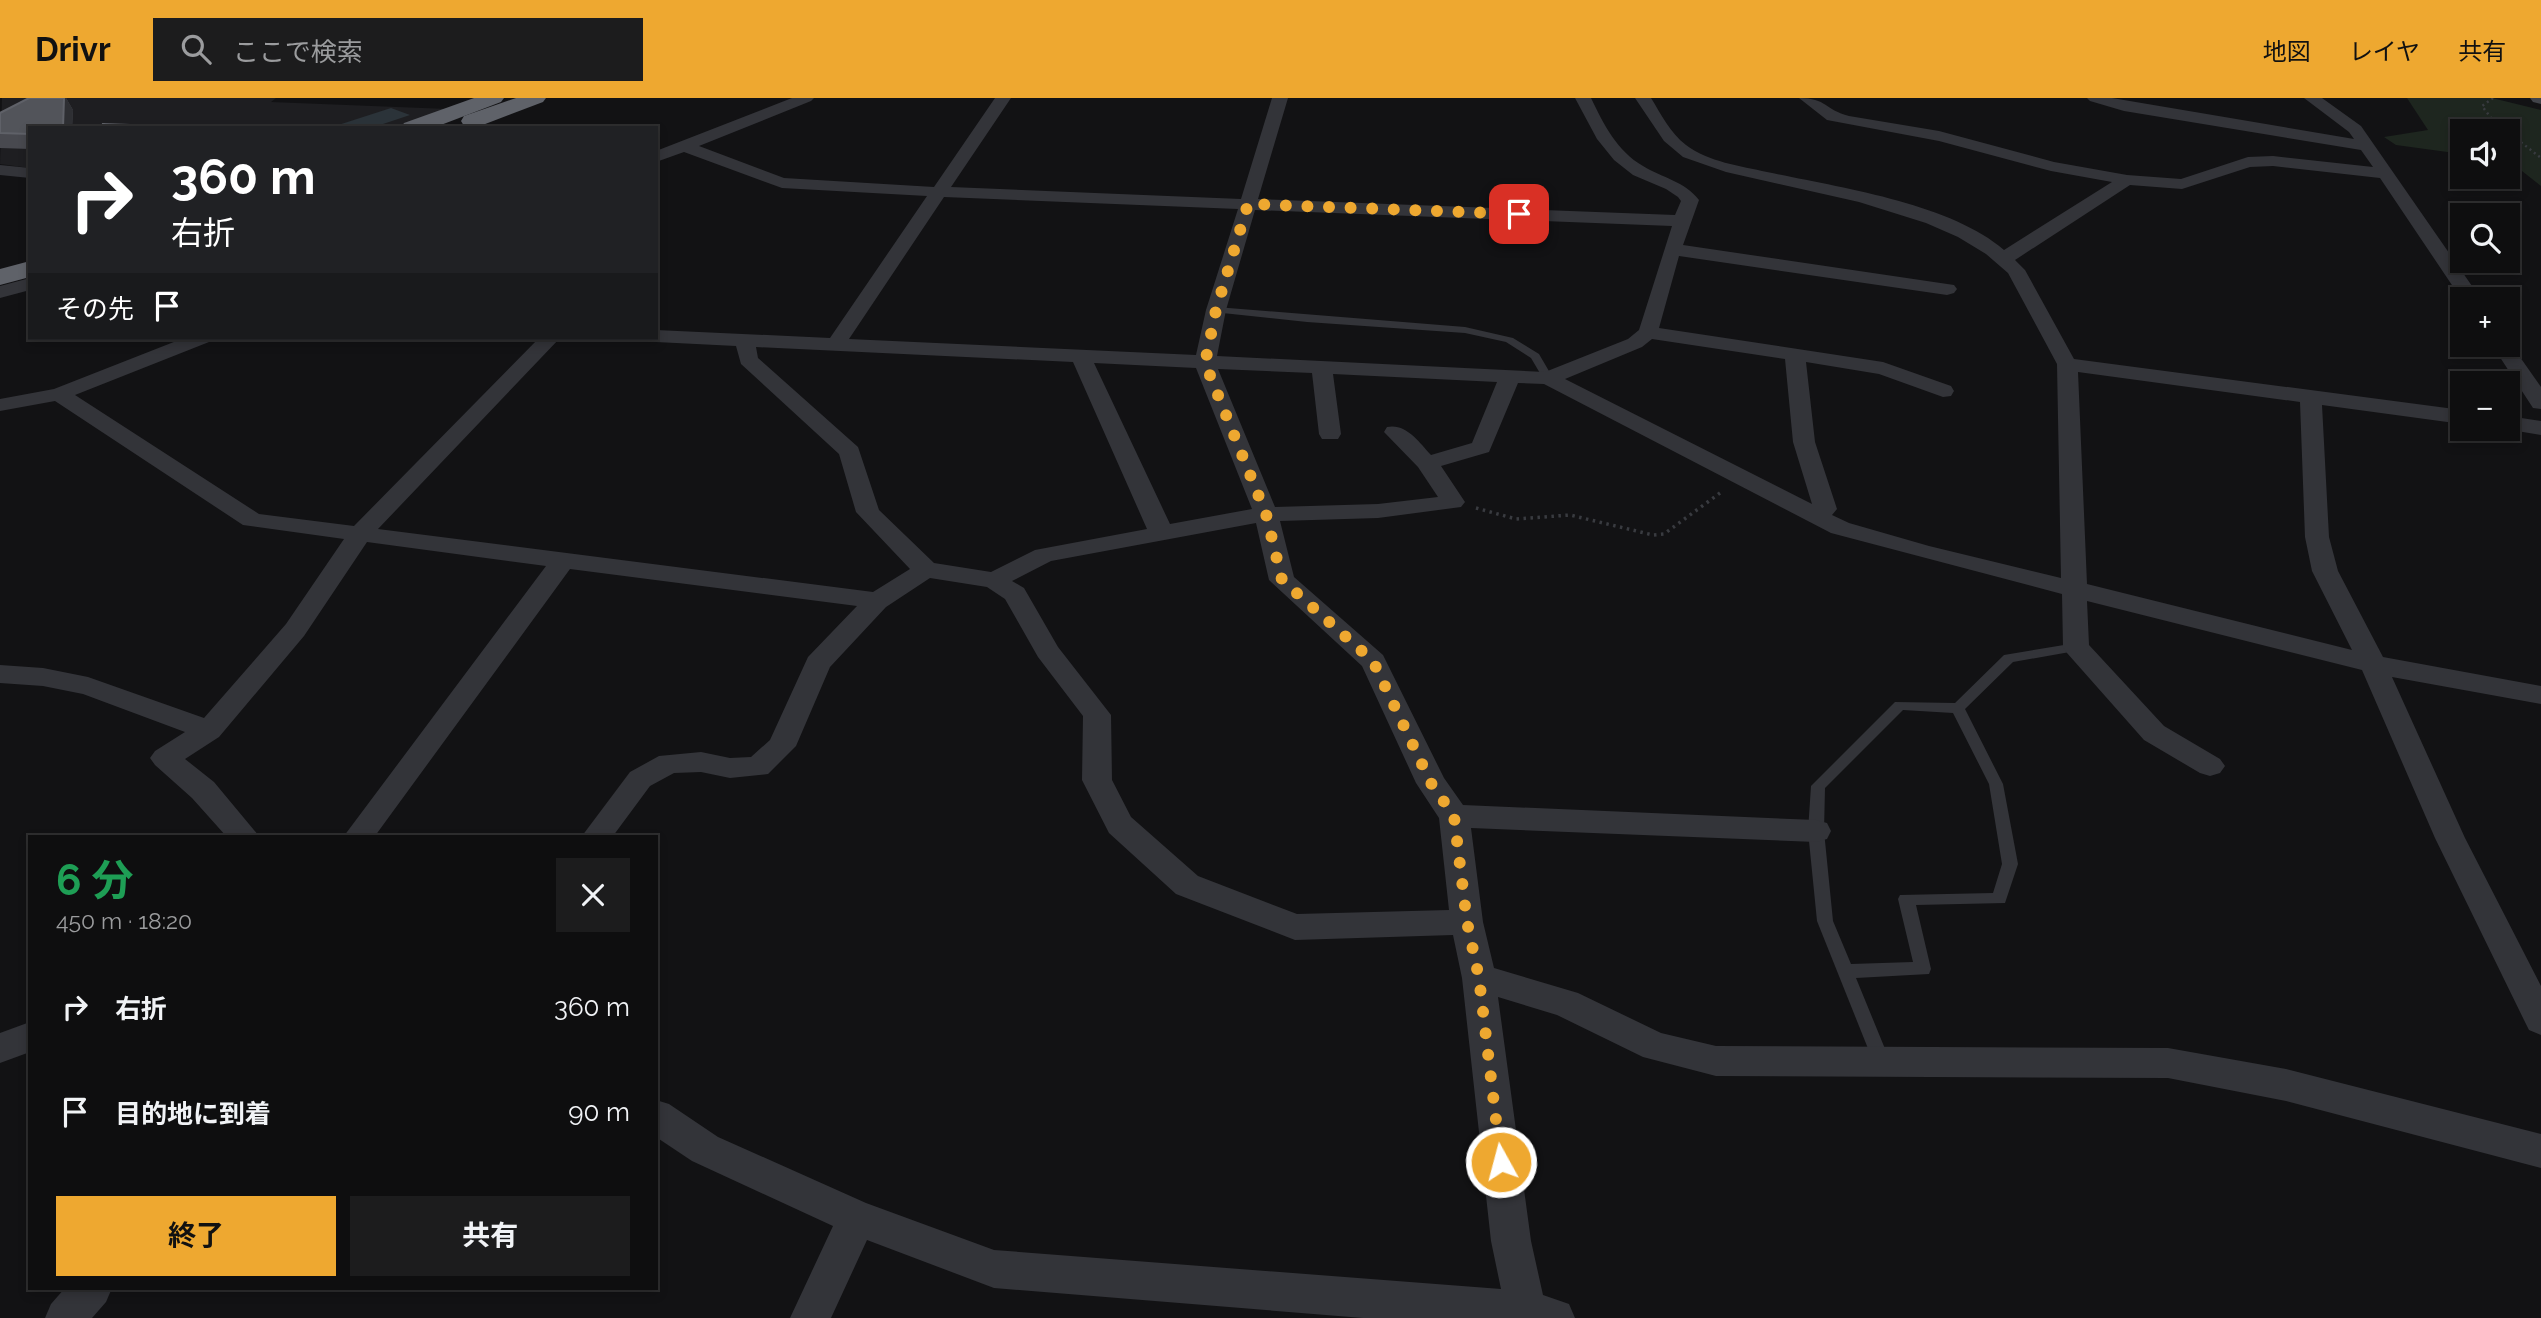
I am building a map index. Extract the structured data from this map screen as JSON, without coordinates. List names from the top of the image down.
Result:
{
  "page": {
    "header": "Drivr",
    "search": "ここで検索",
    "nav": ["地図", "レイヤ", "共有"],
    "map_buttons": ["+", "−"],
    "turn": ["360 m", "右折"],
    "then": "その先",
    "heading": ["6 分", "450 m · 18:20"],
    "list": [
      {
        "name": "右折",
        "value": "360 m"
      },
      {
        "name": "目的地に到着",
        "value": "90 m"
      }
    ],
    "buttons": ["終了", "共有"]
  }
}
